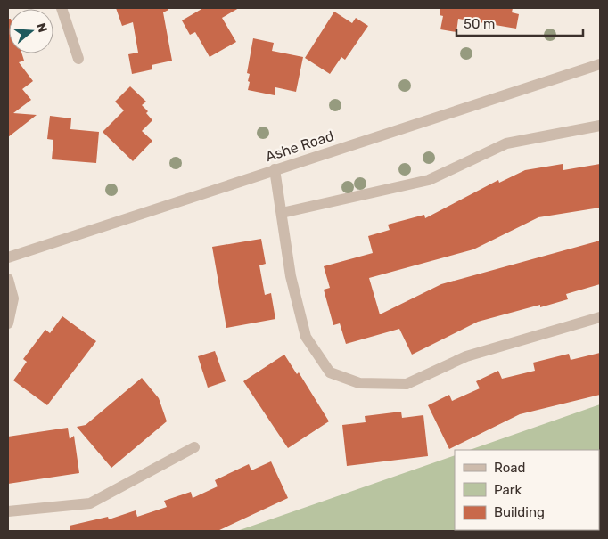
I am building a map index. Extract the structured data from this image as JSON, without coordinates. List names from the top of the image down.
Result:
{
  "streets": {
    "street": ["Ashe Road"]
  },
  "legend": ["Road", "Park", "Building"],
  "scale_bar": "50 m",
  "north": "right"
}
